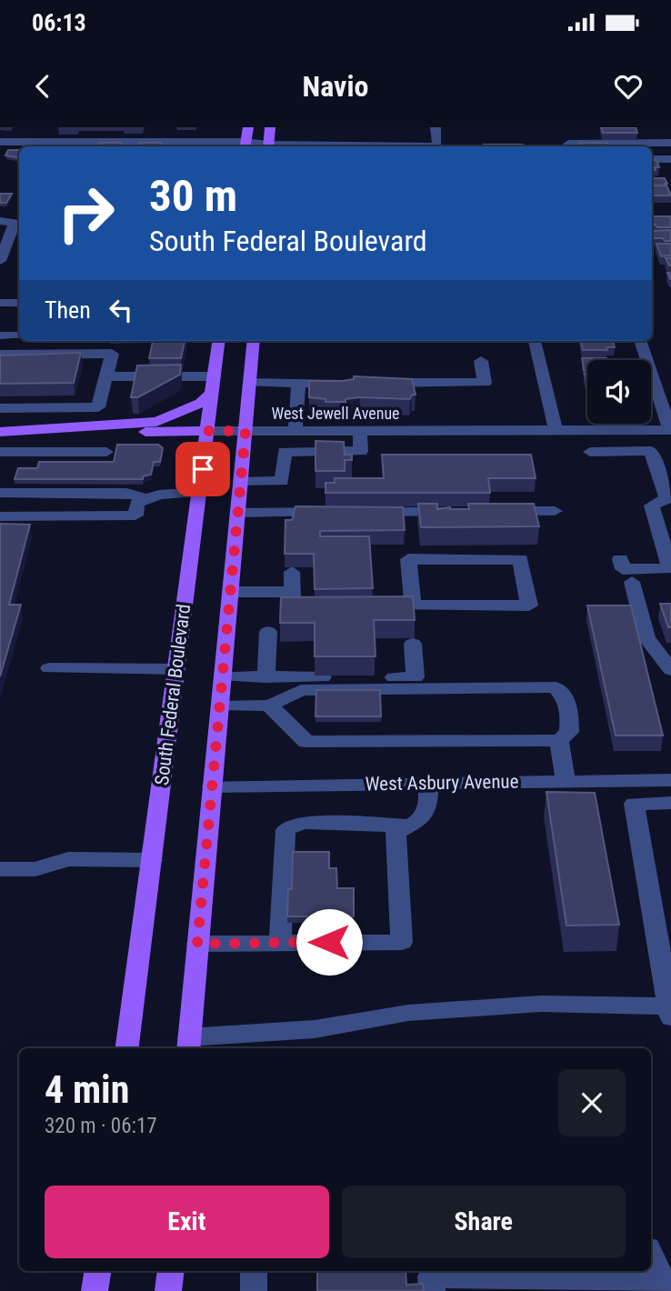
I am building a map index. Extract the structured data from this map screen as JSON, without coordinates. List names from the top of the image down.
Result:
{
  "streets": {
    "main road": ["West Jewell Avenue", "South Federal Boulevard"],
    "street": ["West Asbury Avenue"]
  },
  "crossings": [
    ["West Jewell Avenue", "South Federal Boulevard"]
  ],
  "page": {
    "status": "06:13",
    "header": "Navio",
    "turn": ["30 m", "South Federal Boulevard"],
    "then": "Then",
    "heading": ["4 min", "320 m · 06:17"],
    "buttons": ["Exit", "Share"]
  }
}
